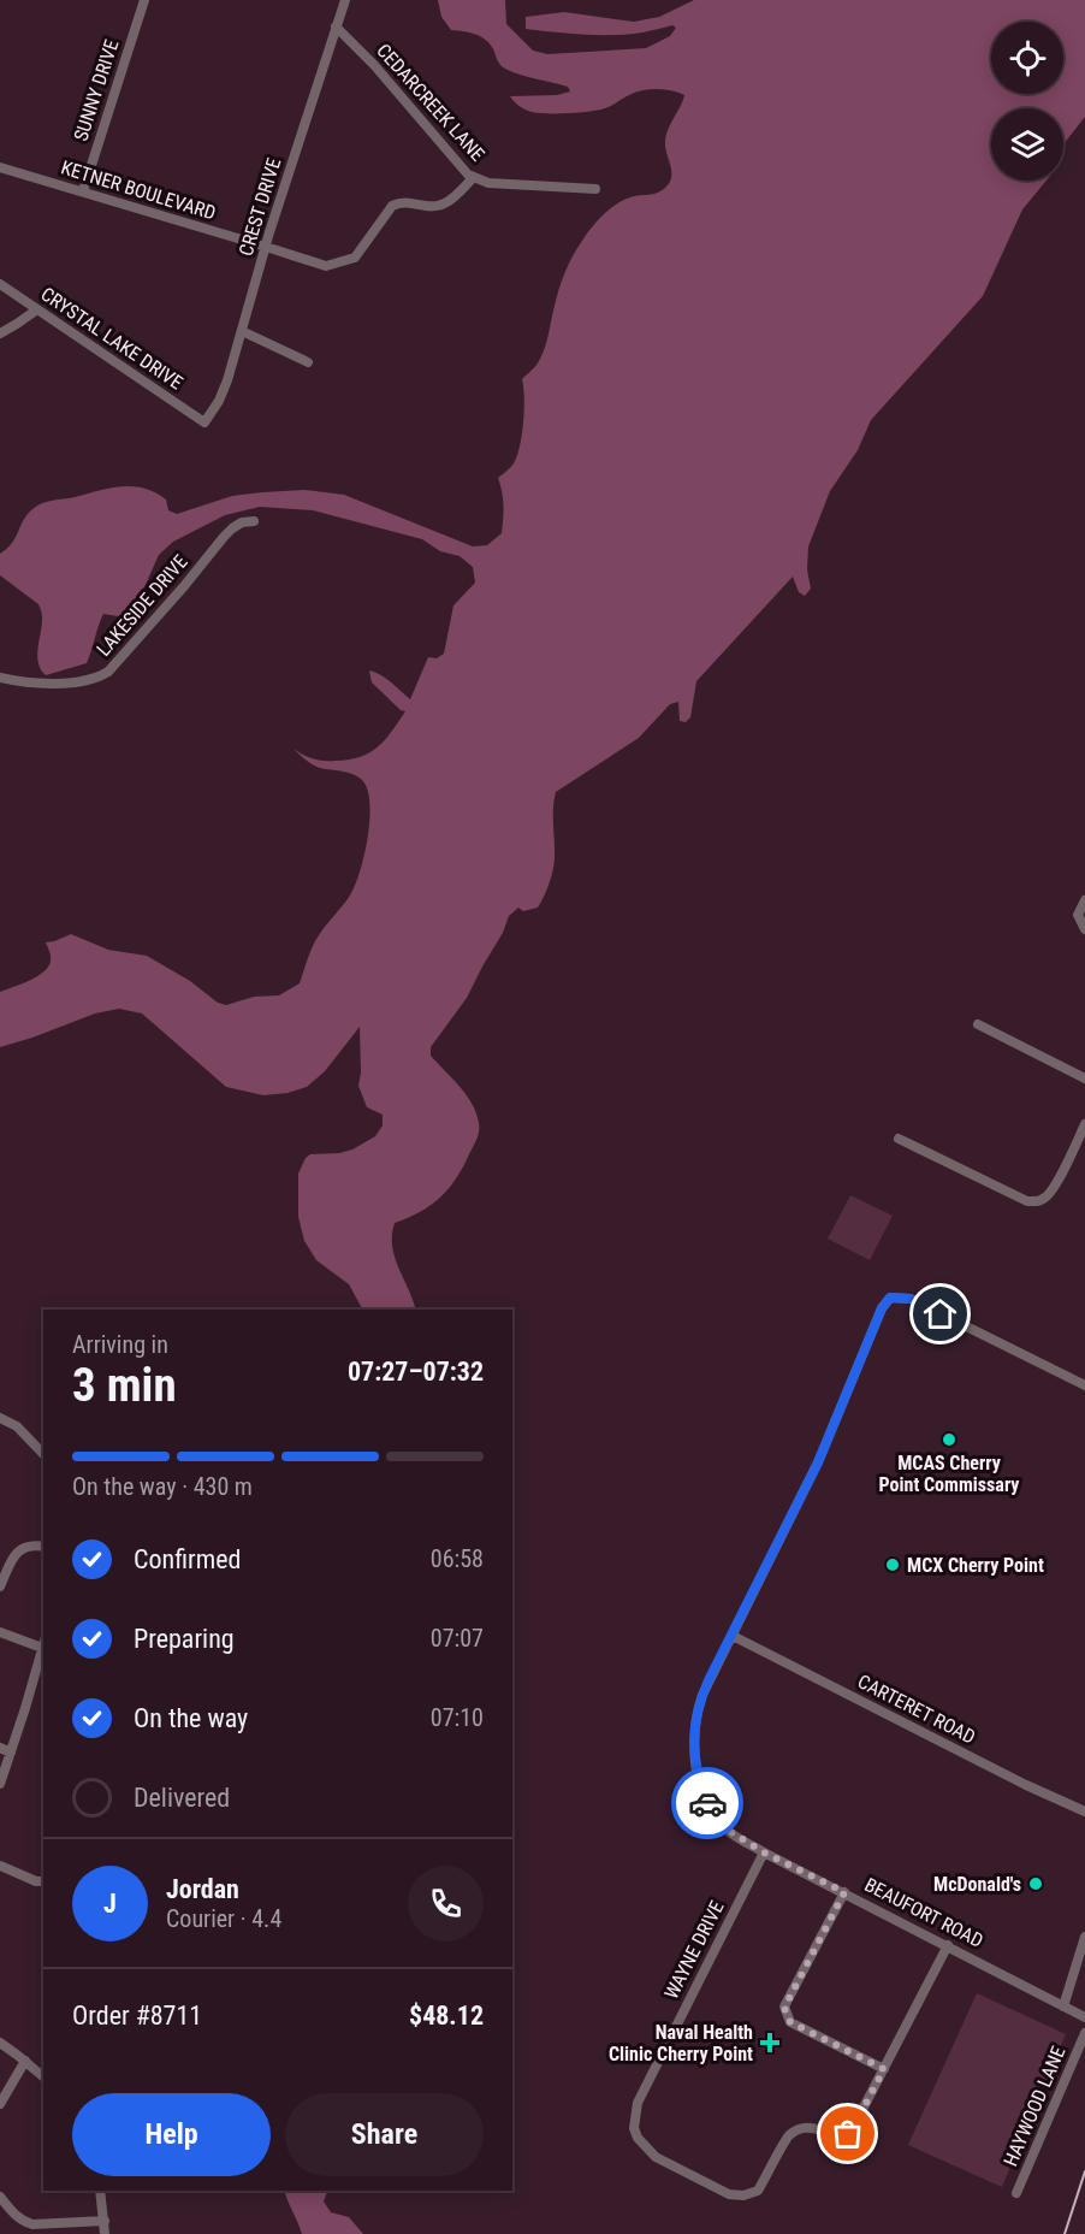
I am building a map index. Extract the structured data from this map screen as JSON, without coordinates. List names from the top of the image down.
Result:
{
  "streets": {
    "street": [
      "SUNNY DRIVE",
      "CEDARCREEK LANE",
      "KETNER BOULEVARD",
      "CREST DRIVE",
      "CRYSTAL LAKE DRIVE",
      "LAKESIDE DRIVE",
      "CARTERET ROAD",
      "BEAUFORT ROAD",
      "WAYNE DRIVE",
      "HAYWOOD LANE"
    ]
  },
  "crossings": [
    ["SUNNY DRIVE", "KETNER BOULEVARD"],
    ["CEDARCREEK LANE", "KETNER BOULEVARD"],
    ["CEDARCREEK LANE", "CREST DRIVE"],
    ["KETNER BOULEVARD", "CREST DRIVE"],
    ["CREST DRIVE", "CRYSTAL LAKE DRIVE"],
    ["CARTERET ROAD", "BEAUFORT ROAD"],
    ["BEAUFORT ROAD", "WAYNE DRIVE"]
  ],
  "places": {
    "other": ["MCAS Cherry Point Commissary", "MCX Cherry Point", "McDonald's"],
    "health": ["Naval Health Clinic Cherry Point"]
  },
  "page": {
    "heading": ["3 min", "Arriving in", "07:27–07:32"],
    "panel": [
      "Jordan",
      "Courier · 4.4",
      "Order #8711",
      "$48.12"
    ],
    "bar": "On the way · 430 m",
    "list": [
      ["Confirmed", "06:58"],
      ["Preparing", "07:07"],
      ["On the way", "07:10"],
      "Delivered"
    ],
    "round": "J",
    "buttons": ["Help", "Share"]
  }
}
